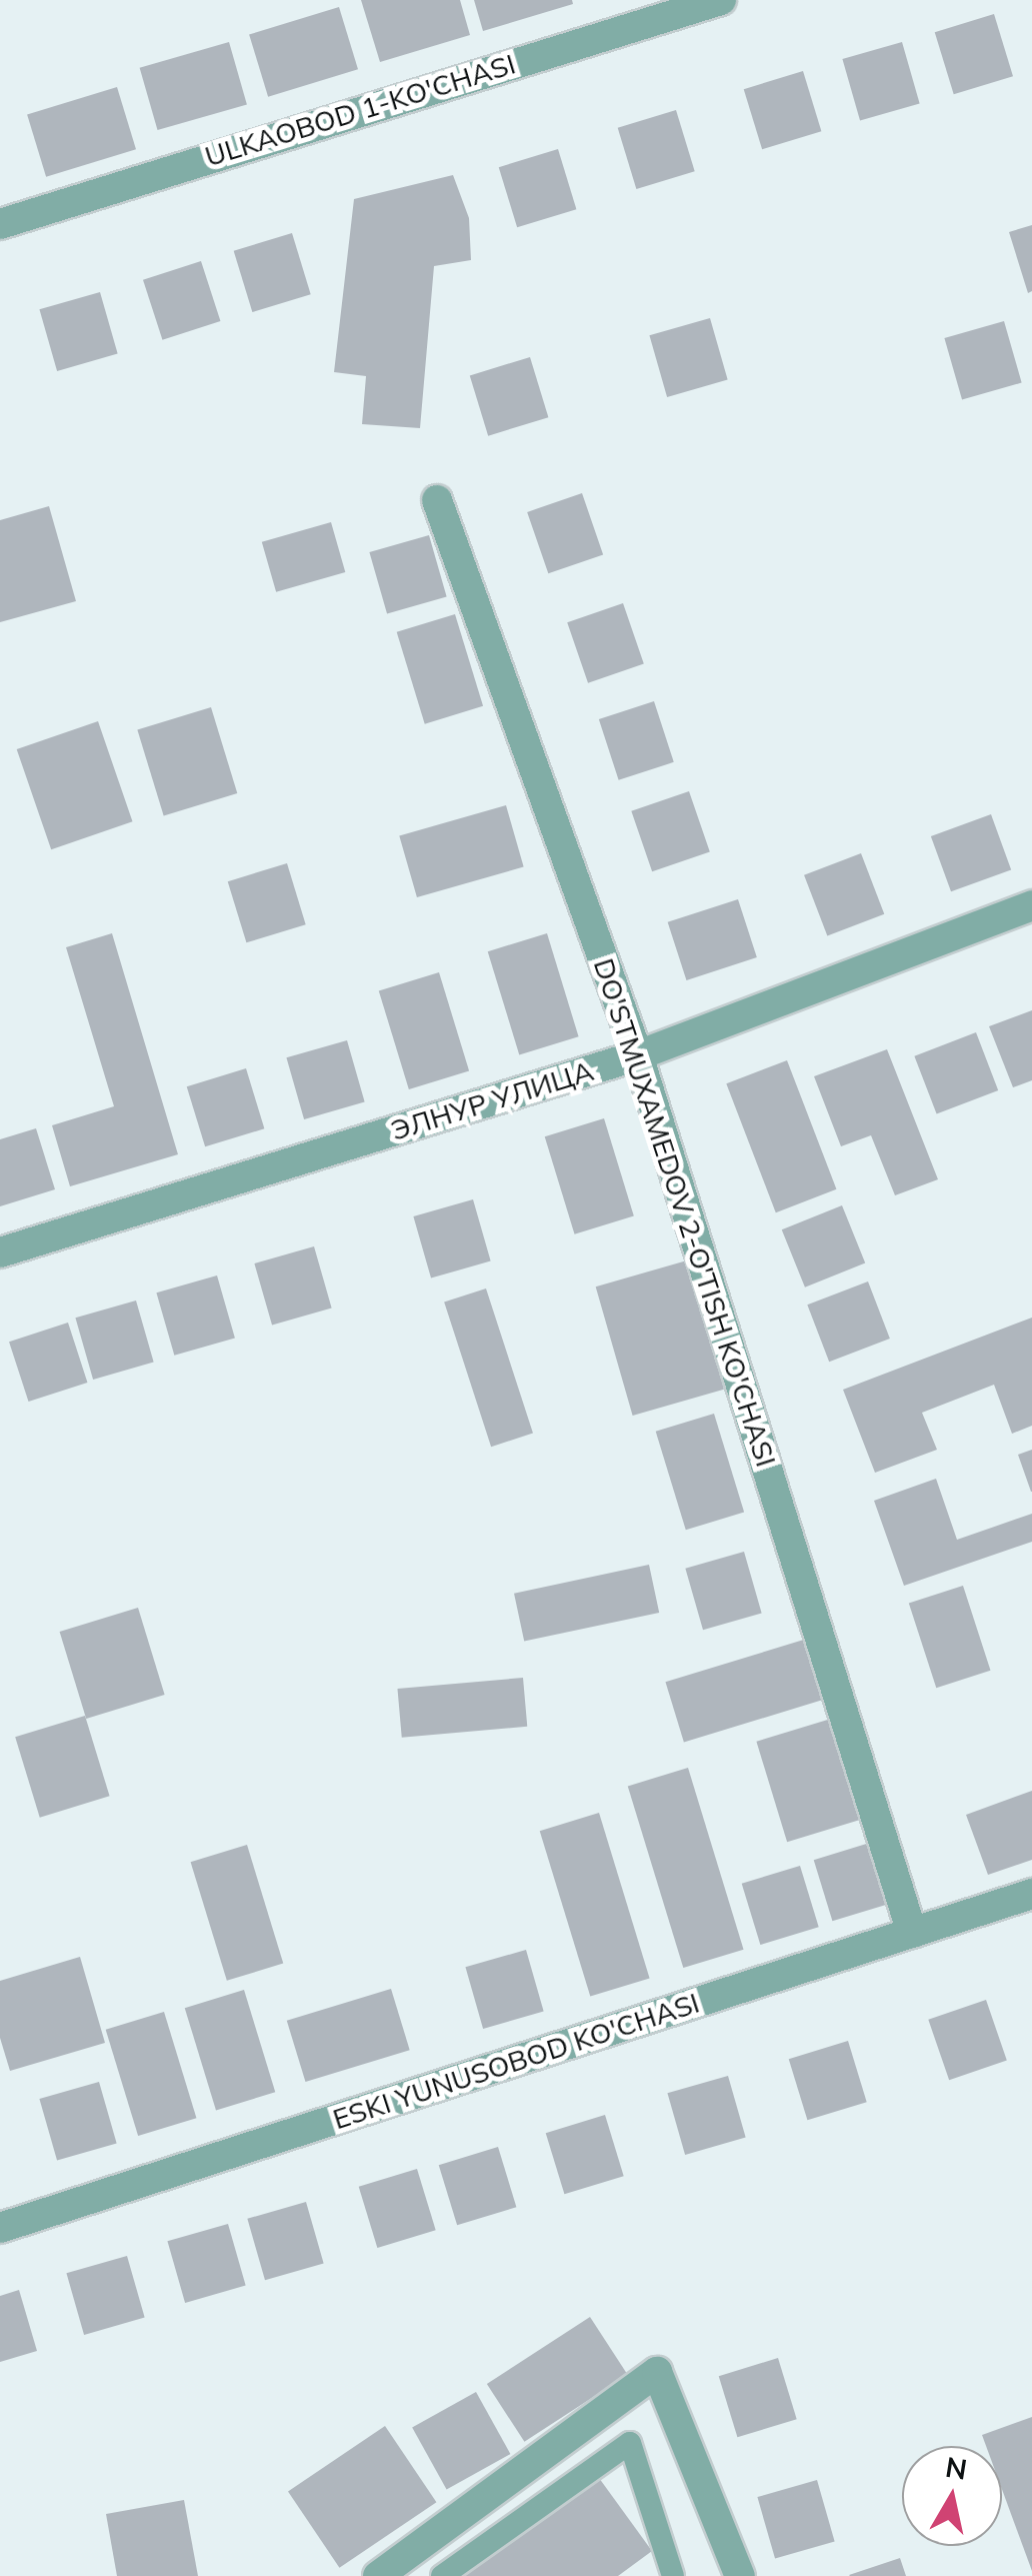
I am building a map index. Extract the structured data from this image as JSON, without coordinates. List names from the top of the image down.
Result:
{
  "streets": {
    "street": [
      "ULKAOBOD 1-KO'CHASI",
      "ЭЛНУР УЛИЦА",
      "DO'STMUXAMEDOV 2-O'TISH KO'CHASI",
      "ESKI YUNUSOBOD KO'CHASI"
    ]
  },
  "crossings": [
    ["ЭЛНУР УЛИЦА", "DO'STMUXAMEDOV 2-O'TISH KO'CHASI"],
    ["DO'STMUXAMEDOV 2-O'TISH KO'CHASI", "ESKI YUNUSOBOD KO'CHASI"]
  ],
  "north": "top"
}
